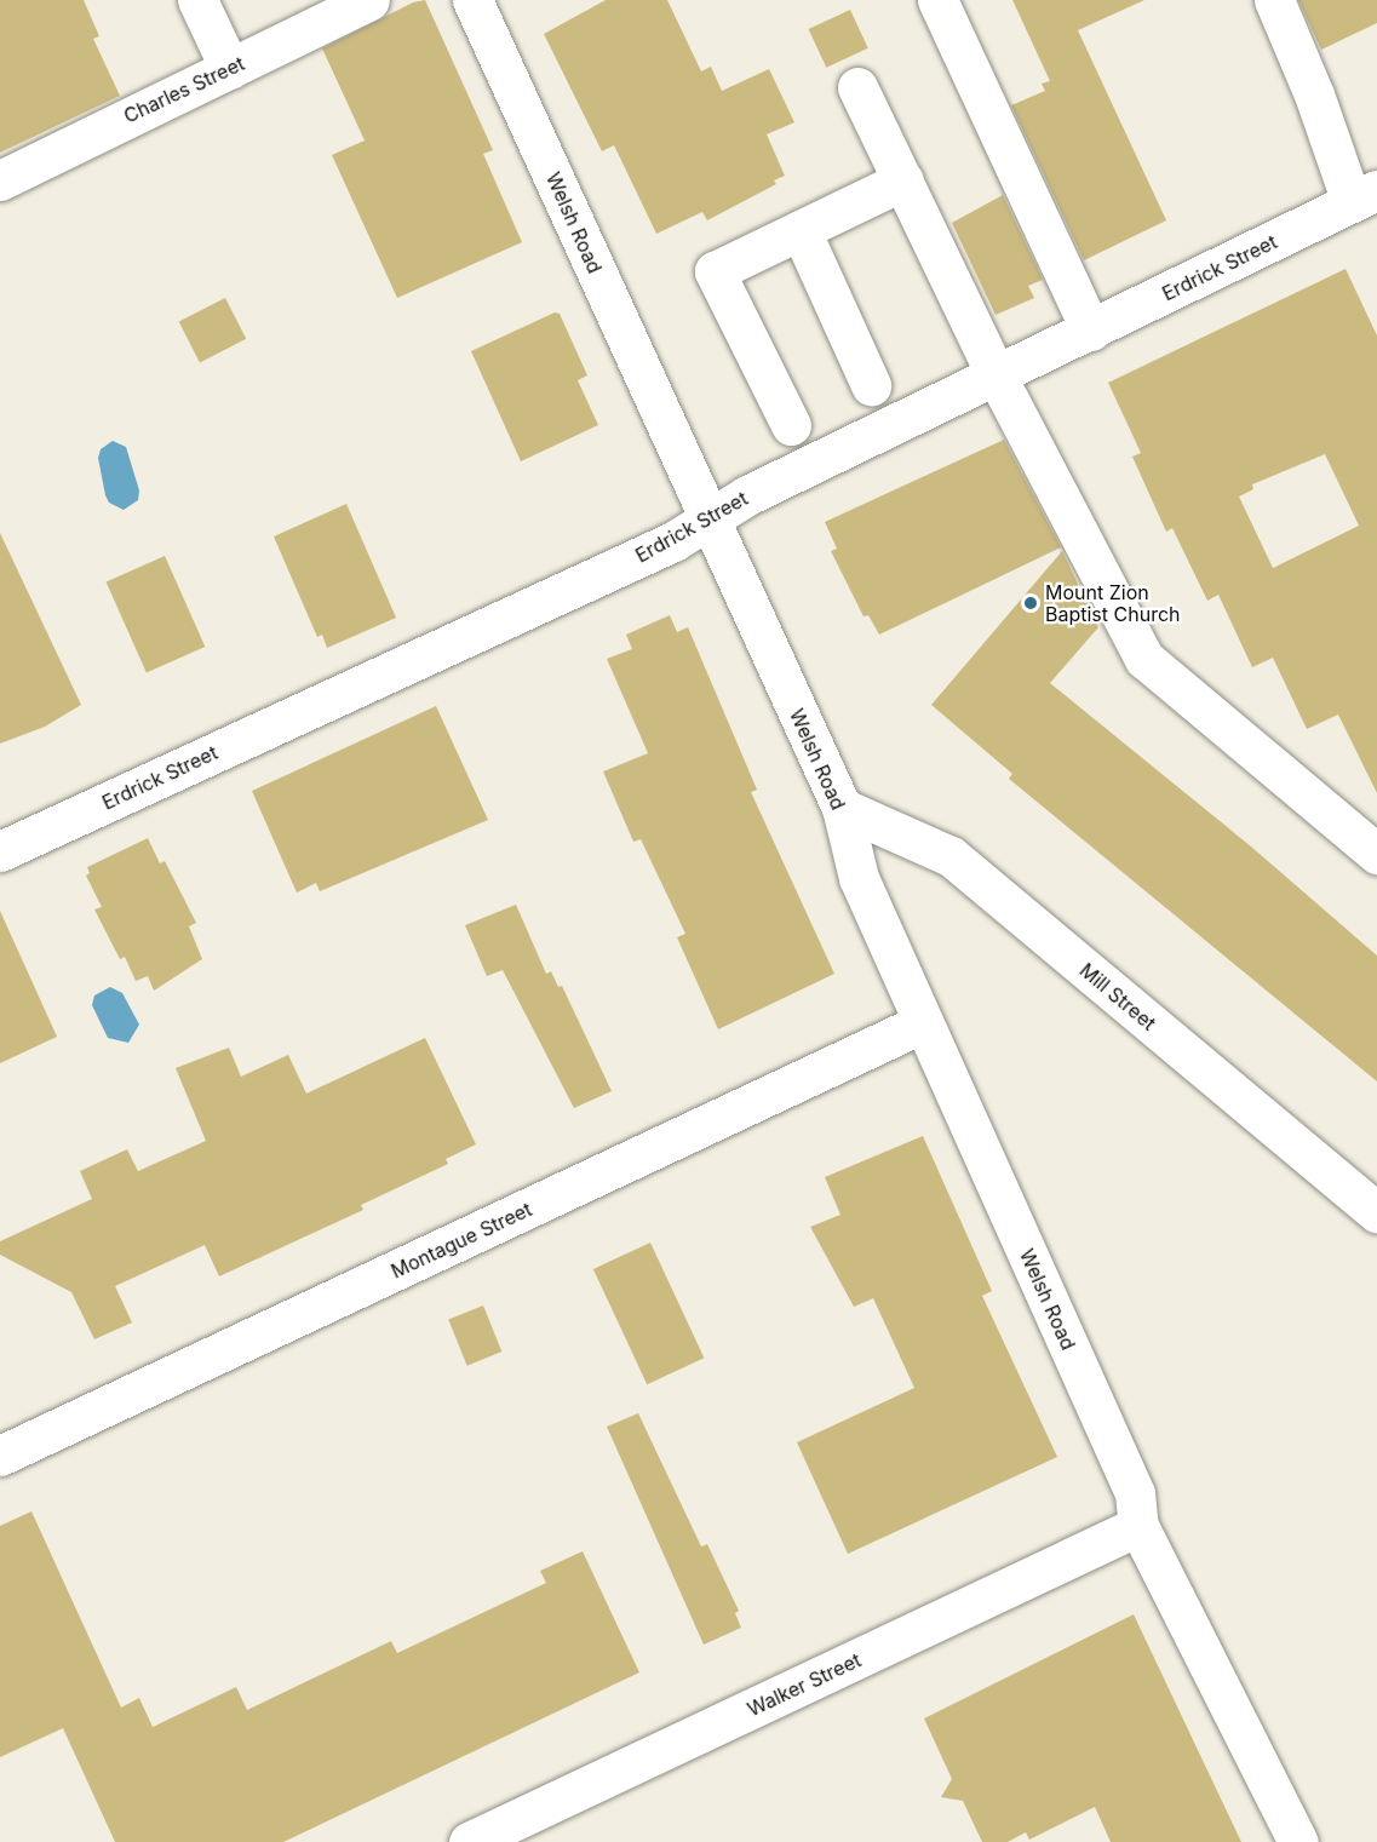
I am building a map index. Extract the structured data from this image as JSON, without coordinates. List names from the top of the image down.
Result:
{
  "streets": {
    "street": [
      "Charles Street",
      "Welsh Road",
      "Erdrick Street",
      "Mill Street",
      "Montague Street",
      "Walker Street"
    ]
  },
  "crossings": [
    ["Welsh Road", "Erdrick Street"],
    ["Welsh Road", "Mill Street"],
    ["Welsh Road", "Montague Street"],
    ["Welsh Road", "Walker Street"]
  ],
  "places": ["Mount Zion Baptist Church"]
}
